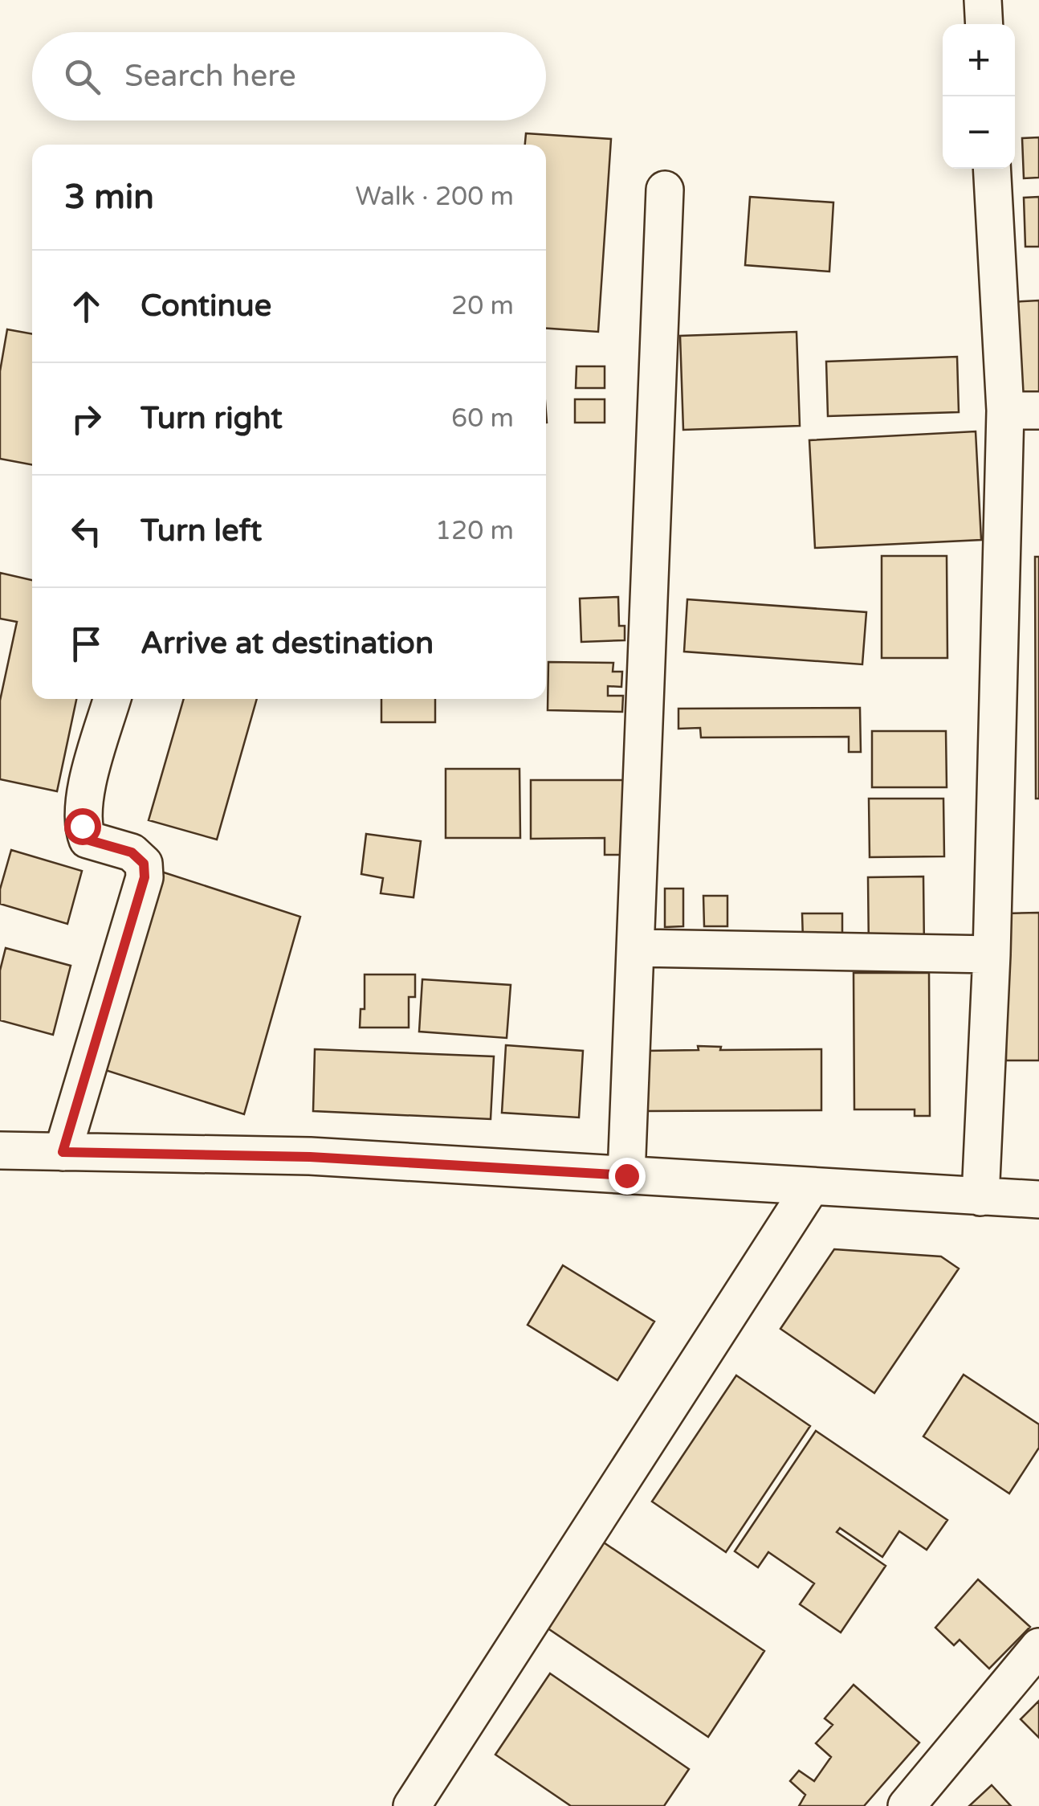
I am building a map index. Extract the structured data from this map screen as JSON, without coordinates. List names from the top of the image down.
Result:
{
  "page": {
    "map_buttons": ["+", "−"],
    "search": "Search here",
    "heading": ["3 min", "Walk · 200 m"],
    "list": [
      ["Continue", "20 m"],
      ["Turn right", "60 m"],
      ["Turn left", "120 m"],
      "Arrive at destination"
    ]
  }
}
